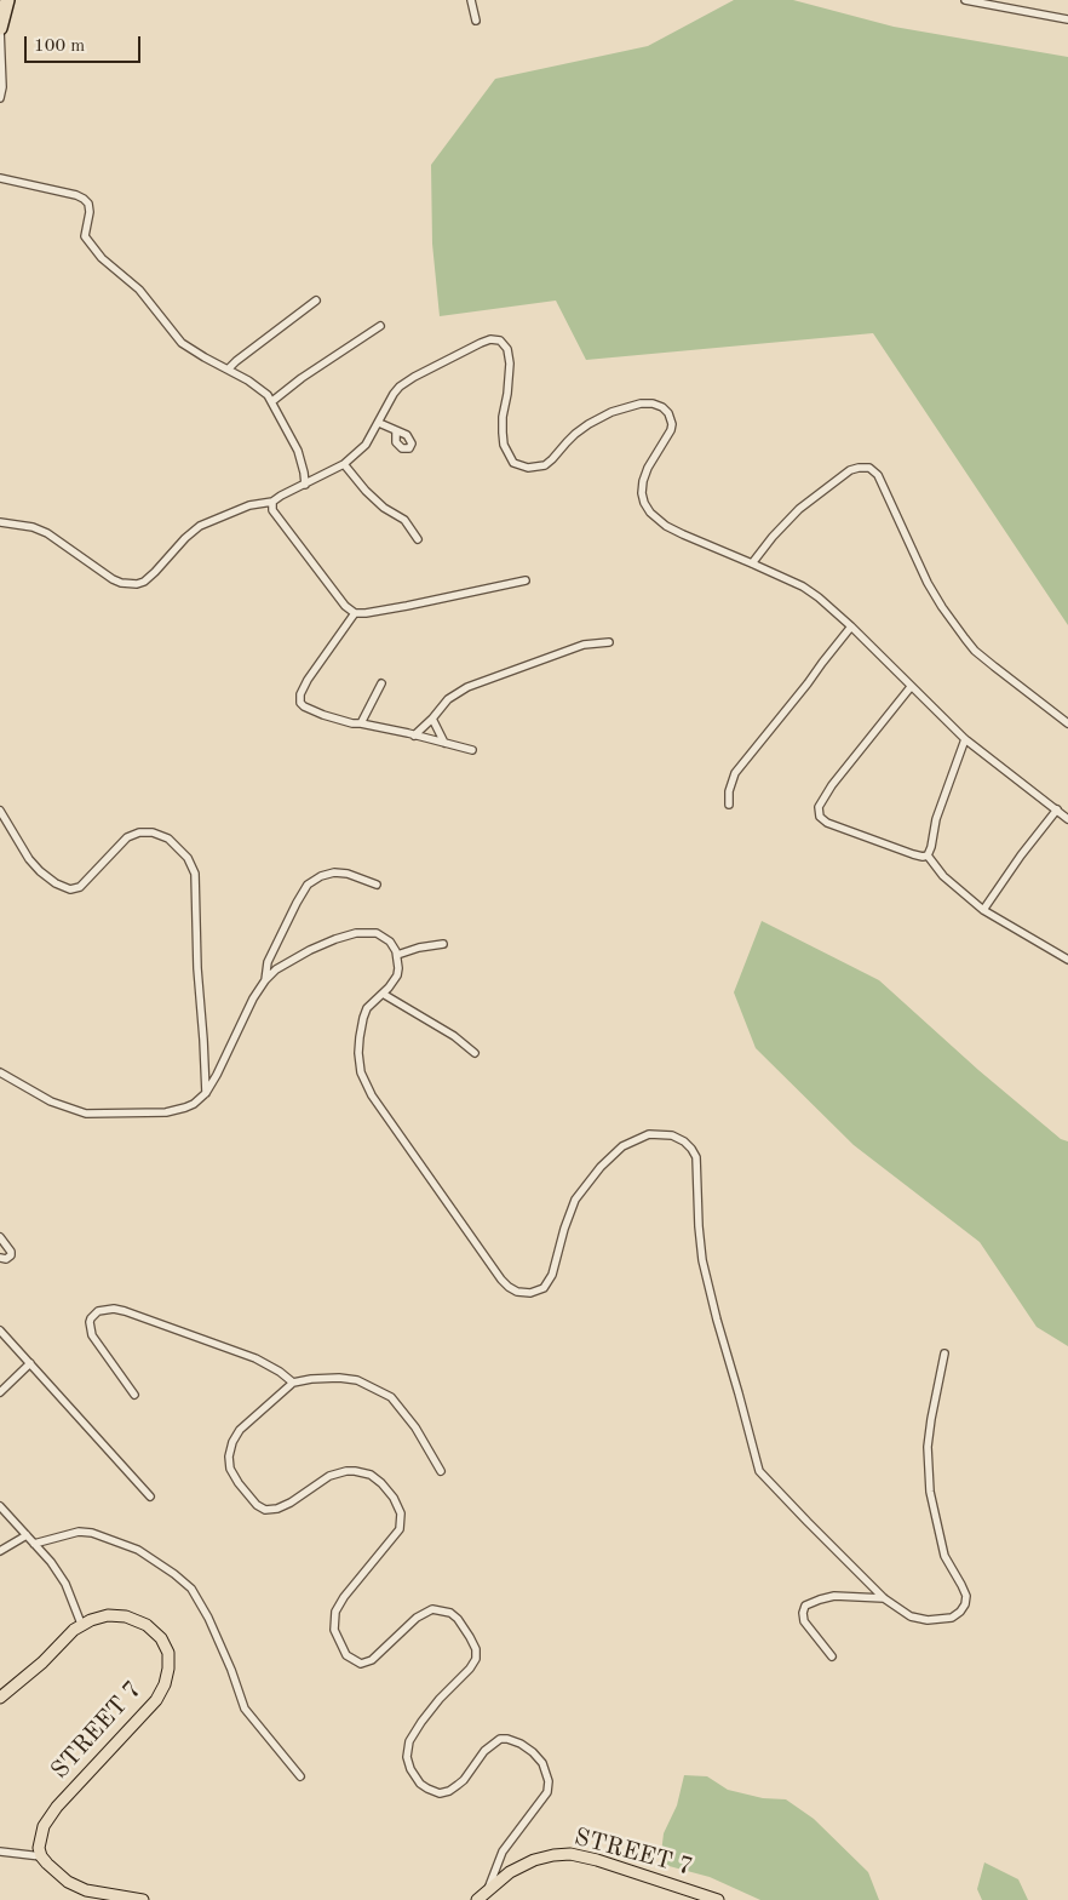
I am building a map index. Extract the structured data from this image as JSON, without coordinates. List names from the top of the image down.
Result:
{
  "streets": {
    "main road": ["STREET 7"]
  },
  "scale_bar": "100 m"
}
